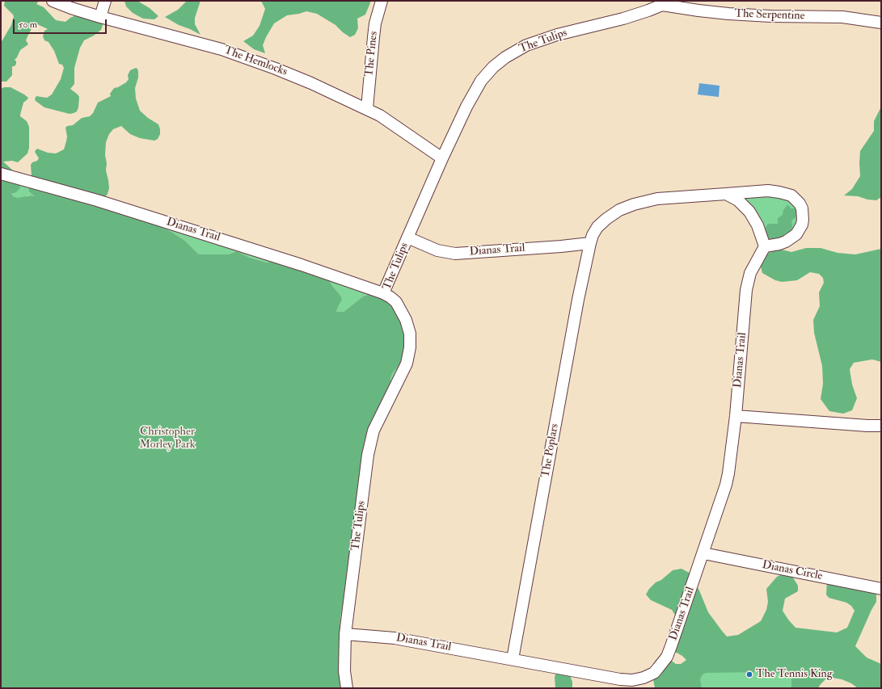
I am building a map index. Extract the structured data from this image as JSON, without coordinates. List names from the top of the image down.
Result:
{
  "streets": {
    "street": [
      "The Serpentine",
      "The Tulips",
      "The Pines",
      "The Hemlocks",
      "Dianas Trail",
      "The Poplars",
      "Dianas Circle"
    ]
  },
  "crossings": [
    ["The Serpentine", "The Tulips"],
    ["The Tulips", "The Hemlocks"],
    ["The Tulips", "Dianas Trail"],
    ["The Pines", "The Hemlocks"],
    ["Dianas Trail", "The Poplars"],
    ["Dianas Trail", "Dianas Circle"]
  ],
  "parks": ["Christopher Morley Park"],
  "places": ["The Tennis King"],
  "scale_bar": "50 m"
}
